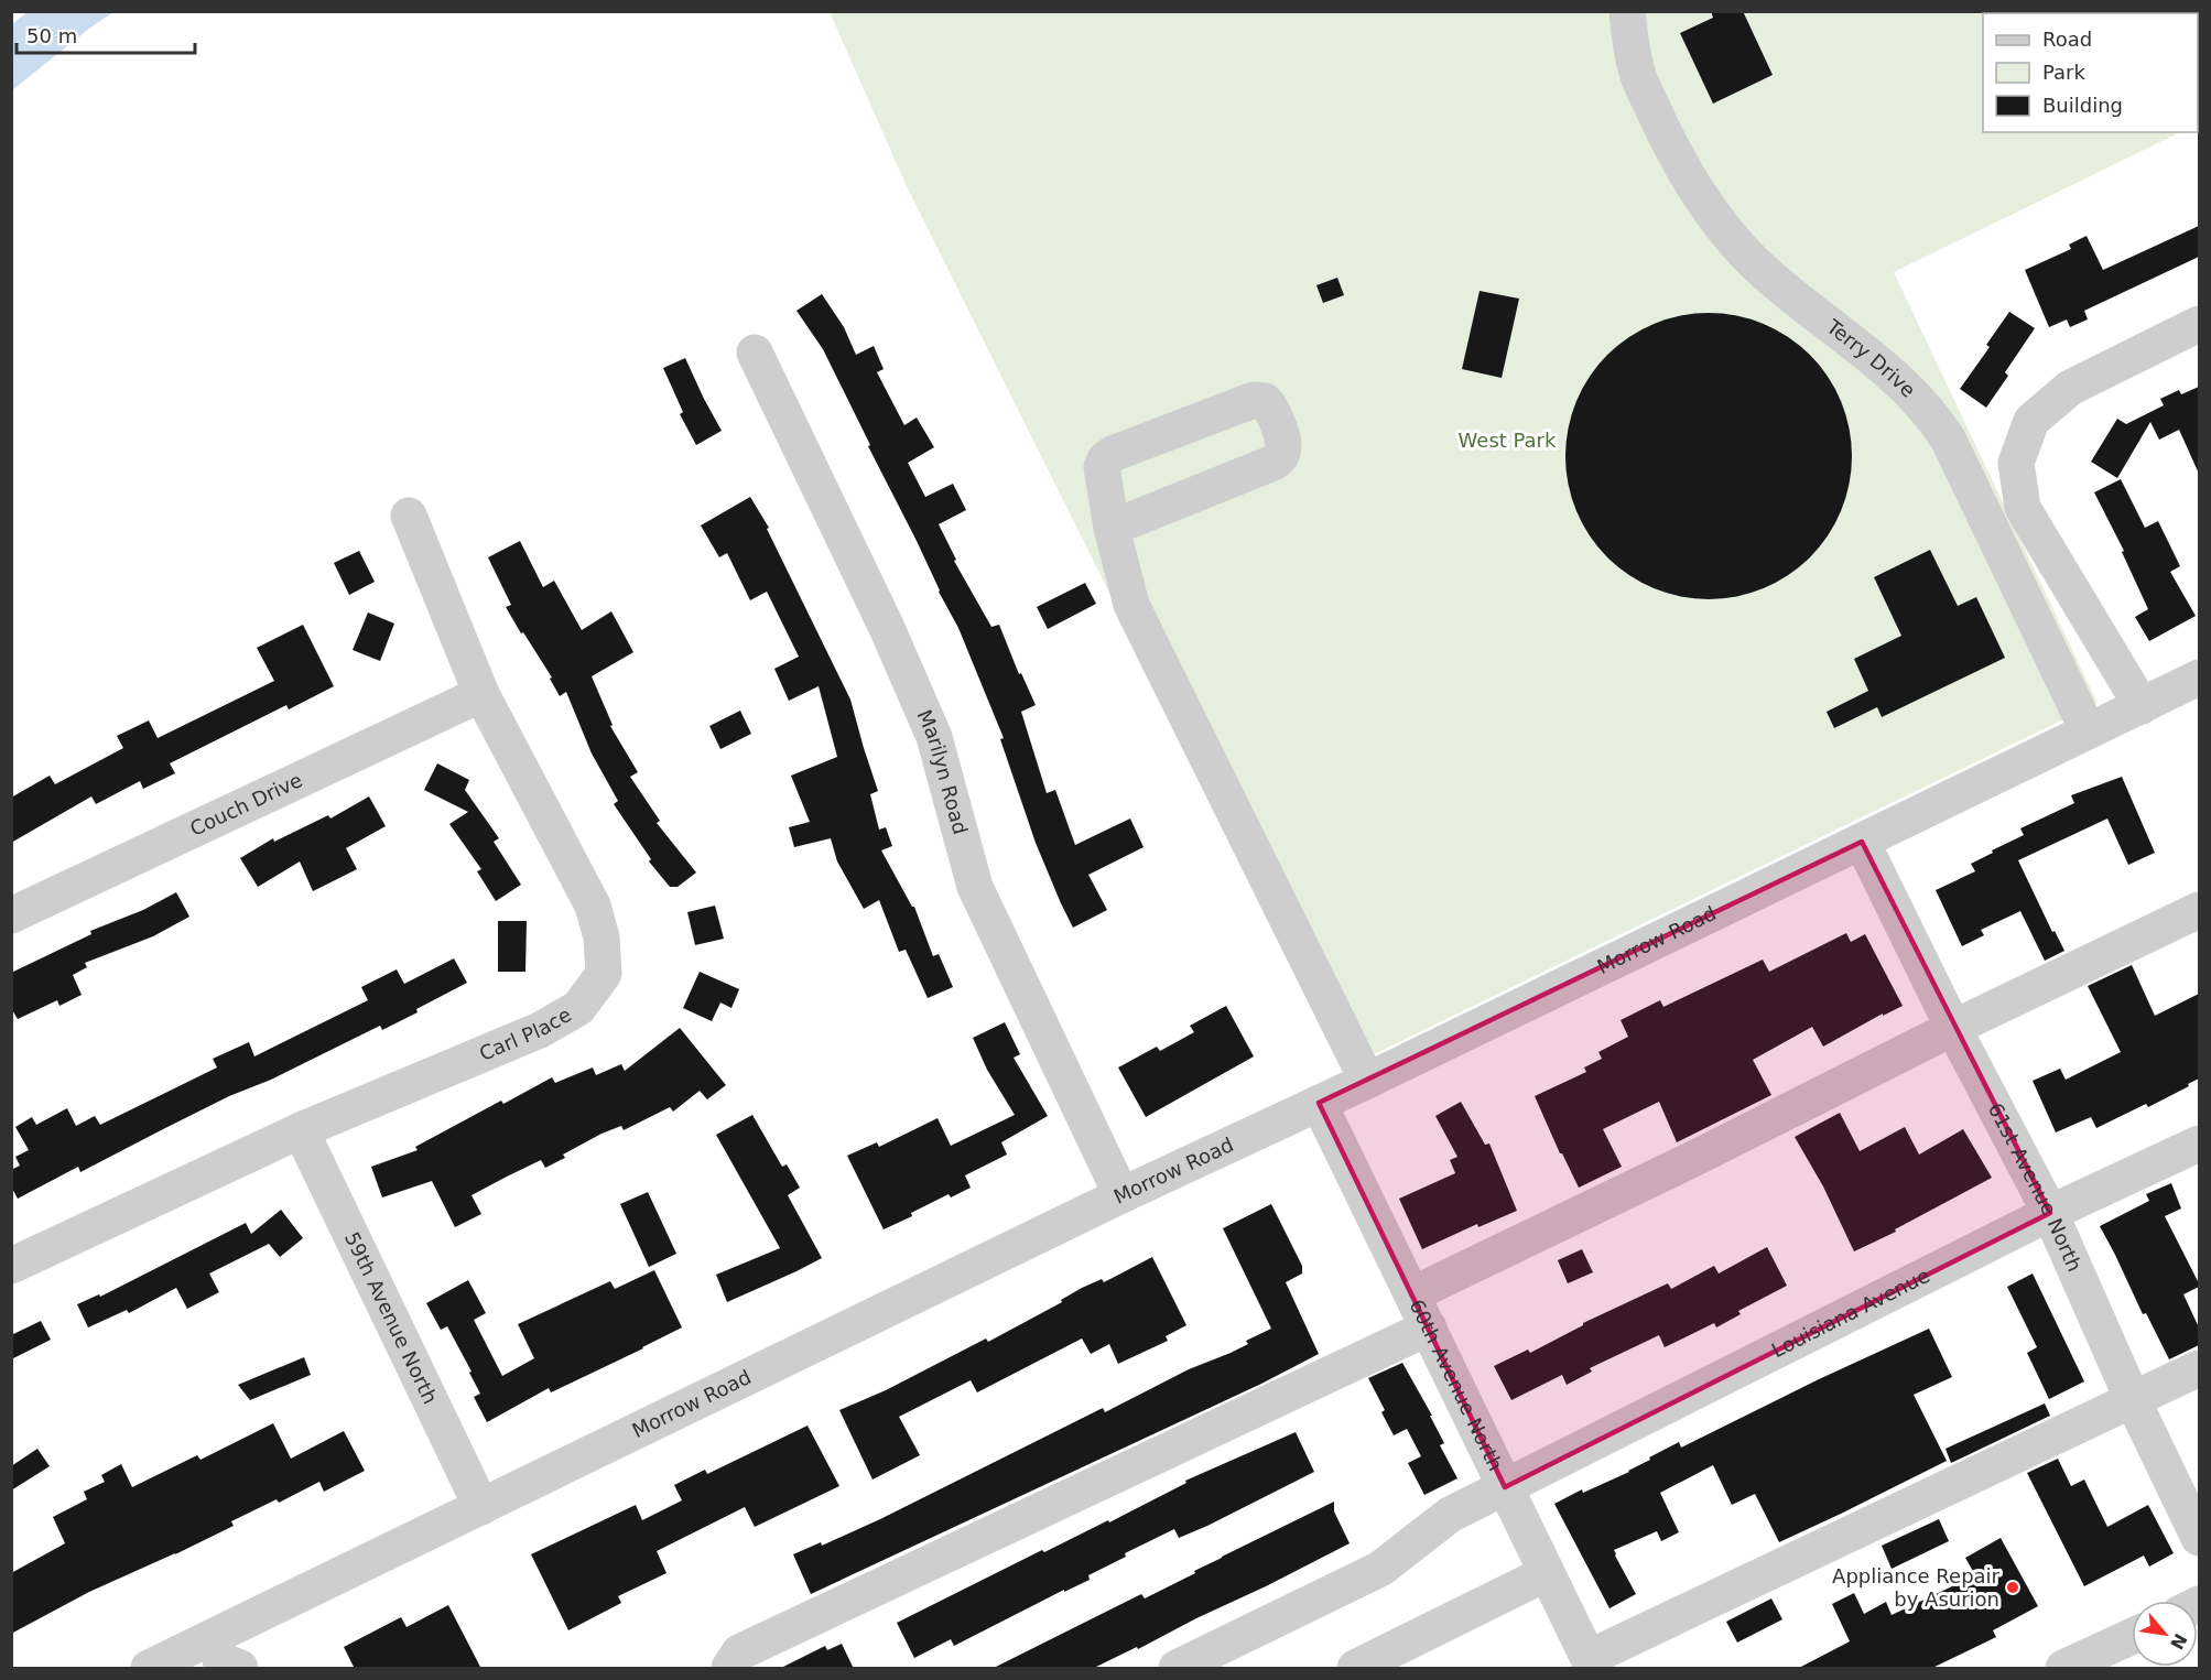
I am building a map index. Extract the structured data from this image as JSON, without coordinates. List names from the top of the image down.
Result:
{
  "streets": {
    "street": [
      "Terry Drive",
      "Marilyn Road",
      "Couch Drive",
      "Morrow Road",
      "Carl Place",
      "61st Avenue North",
      "Louisiana Avenue",
      "59th Avenue North",
      "60th Avenue North"
    ]
  },
  "crossings": [
    ["Terry Drive", "Morrow Road"],
    ["Marilyn Road", "Morrow Road"],
    ["Couch Drive", "Carl Place"],
    ["Morrow Road", "61st Avenue North"],
    ["Morrow Road", "59th Avenue North"],
    ["Morrow Road", "60th Avenue North"],
    ["Carl Place", "59th Avenue North"],
    ["61st Avenue North", "Louisiana Avenue"],
    ["Louisiana Avenue", "60th Avenue North"]
  ],
  "parks": ["West Park"],
  "places": ["Appliance Repair by Asurion"],
  "legend": ["Road", "Park", "Building"],
  "scale_bar": "50 m",
  "north": "bottom right"
}
